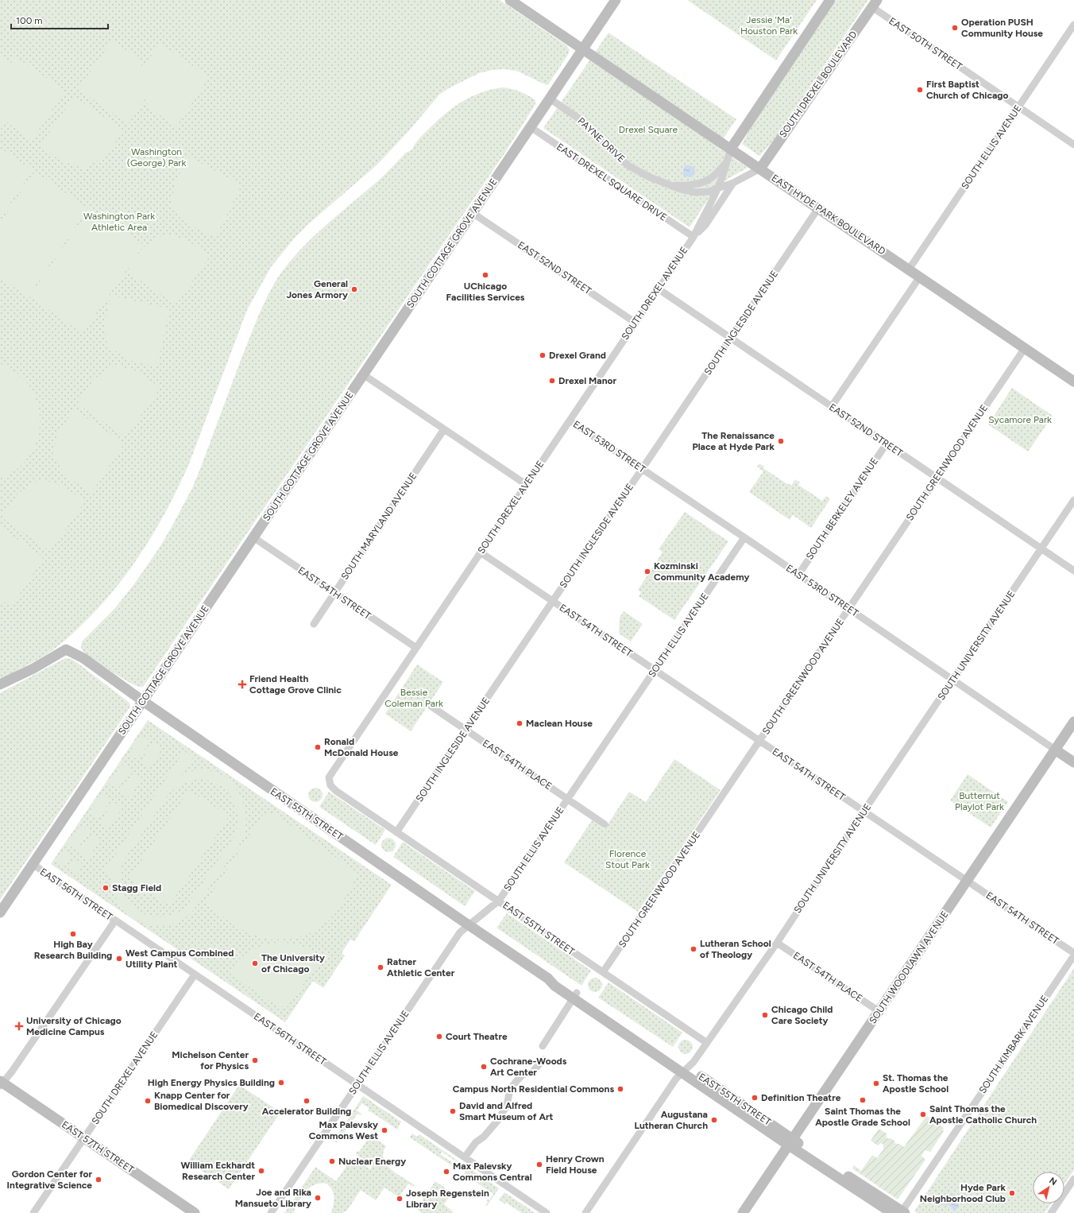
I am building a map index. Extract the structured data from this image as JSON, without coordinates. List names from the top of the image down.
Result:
{
  "streets": {
    "street": [
      "EAST 50TH STREET",
      "SOUTH DREXEL BOULEVARD",
      "PAYNE DRIVE",
      "SOUTH ELLIS AVENUE",
      "EAST DREXEL SQUARE DRIVE",
      "EAST HYDE PARK BOULEVARD",
      "SOUTH COTTAGE GROVE AVENUE",
      "EAST 52ND STREET",
      "SOUTH DREXEL AVENUE",
      "SOUTH INGLESIDE AVENUE",
      "EAST 53RD STREET",
      "SOUTH GREENWOOD AVENUE",
      "SOUTH BERKELEY AVENUE",
      "SOUTH MARYLAND AVENUE",
      "EAST 54TH STREET",
      "SOUTH UNIVERSITY AVENUE",
      "EAST 54TH PLACE",
      "EAST 55TH STREET",
      "EAST 56TH STREET",
      "SOUTH WOODLAWN AVENUE",
      "SOUTH KIMBARK AVENUE",
      "EAST 57TH STREET"
    ]
  },
  "crossings": [
    ["EAST 50TH STREET", "SOUTH DREXEL BOULEVARD"],
    ["EAST 50TH STREET", "SOUTH ELLIS AVENUE"],
    ["SOUTH DREXEL BOULEVARD", "EAST HYDE PARK BOULEVARD"],
    ["SOUTH DREXEL BOULEVARD", "SOUTH DREXEL AVENUE"],
    ["PAYNE DRIVE", "SOUTH COTTAGE GROVE AVENUE"],
    ["PAYNE DRIVE", "SOUTH DREXEL AVENUE"],
    ["SOUTH ELLIS AVENUE", "EAST HYDE PARK BOULEVARD"],
    ["SOUTH ELLIS AVENUE", "EAST 53RD STREET"],
    ["SOUTH ELLIS AVENUE", "EAST 54TH STREET"],
    ["SOUTH ELLIS AVENUE", "EAST 54TH PLACE"],
    ["SOUTH ELLIS AVENUE", "EAST 55TH STREET"],
    ["SOUTH ELLIS AVENUE", "EAST 56TH STREET"],
    ["EAST DREXEL SQUARE DRIVE", "SOUTH COTTAGE GROVE AVENUE"],
    ["EAST DREXEL SQUARE DRIVE", "SOUTH DREXEL AVENUE"],
    ["EAST HYDE PARK BOULEVARD", "SOUTH COTTAGE GROVE AVENUE"],
    ["EAST HYDE PARK BOULEVARD", "SOUTH DREXEL AVENUE"],
    ["EAST HYDE PARK BOULEVARD", "SOUTH INGLESIDE AVENUE"],
    ["EAST HYDE PARK BOULEVARD", "SOUTH GREENWOOD AVENUE"],
    ["SOUTH COTTAGE GROVE AVENUE", "EAST 52ND STREET"],
    ["SOUTH COTTAGE GROVE AVENUE", "EAST 54TH STREET"],
    ["SOUTH COTTAGE GROVE AVENUE", "EAST 55TH STREET"],
    ["SOUTH COTTAGE GROVE AVENUE", "EAST 56TH STREET"],
    ["EAST 52ND STREET", "SOUTH DREXEL AVENUE"],
    ["EAST 52ND STREET", "SOUTH INGLESIDE AVENUE"],
    ["EAST 52ND STREET", "SOUTH GREENWOOD AVENUE"],
    ["EAST 52ND STREET", "SOUTH BERKELEY AVENUE"],
    ["EAST 52ND STREET", "SOUTH UNIVERSITY AVENUE"],
    ["SOUTH DREXEL AVENUE", "EAST 53RD STREET"],
    ["SOUTH DREXEL AVENUE", "EAST 54TH STREET"],
    ["SOUTH DREXEL AVENUE", "EAST 55TH STREET"],
    ["SOUTH DREXEL AVENUE", "EAST 56TH STREET"],
    ["SOUTH DREXEL AVENUE", "EAST 57TH STREET"],
    ["SOUTH INGLESIDE AVENUE", "EAST 53RD STREET"],
    ["SOUTH INGLESIDE AVENUE", "EAST 54TH STREET"],
    ["SOUTH INGLESIDE AVENUE", "EAST 54TH PLACE"],
    ["SOUTH INGLESIDE AVENUE", "EAST 55TH STREET"],
    ["EAST 53RD STREET", "SOUTH GREENWOOD AVENUE"],
    ["EAST 53RD STREET", "SOUTH BERKELEY AVENUE"],
    ["EAST 53RD STREET", "SOUTH UNIVERSITY AVENUE"],
    ["EAST 53RD STREET", "SOUTH WOODLAWN AVENUE"],
    ["SOUTH GREENWOOD AVENUE", "EAST 54TH STREET"],
    ["SOUTH GREENWOOD AVENUE", "EAST 55TH STREET"],
    ["SOUTH MARYLAND AVENUE", "EAST 54TH STREET"],
    ["EAST 54TH STREET", "SOUTH UNIVERSITY AVENUE"],
    ["EAST 54TH STREET", "SOUTH WOODLAWN AVENUE"],
    ["SOUTH UNIVERSITY AVENUE", "EAST 54TH PLACE"],
    ["SOUTH UNIVERSITY AVENUE", "EAST 55TH STREET"],
    ["EAST 54TH PLACE", "SOUTH WOODLAWN AVENUE"],
    ["EAST 55TH STREET", "SOUTH WOODLAWN AVENUE"],
    ["EAST 55TH STREET", "SOUTH KIMBARK AVENUE"]
  ],
  "parks": [
    "Jessie 'Ma' Houston Park",
    "Drexel Square",
    "Washington (George) Park",
    "Washington Park Athletic Area",
    "Sycamore Park",
    "Bessie Coleman Park",
    "Butternut Playlot Park",
    "Florence Stout Park"
  ],
  "places": {
    "other": [
      "Operation PUSH Community House",
      "First Baptist Church of Chicago",
      "UChicago Facilities Services",
      "General Jones Armory",
      "Drexel Grand",
      "Drexel Manor",
      "The Renaissance Place at Hyde Park",
      "Kozminski Community Academy",
      "Maclean House",
      "Ronald McDonald House",
      "Stagg Field",
      "High Bay Research Building",
      "Lutheran School of Theology",
      "West Campus Combined Utility Plant",
      "The University of Chicago",
      "Ratner Athletic Center",
      "Chicago Child Care Society",
      "Court Theatre",
      "Michelson Center for Physics",
      "Cochrane-Woods Art Center",
      "High Energy Physics Building",
      "St. Thomas the Apostle School",
      "Campus North Residential Commons",
      "Definition Theatre",
      "Saint Thomas the Apostle Grade School",
      "Knapp Center for Biomedical Discovery",
      "Accelerator Building",
      "David and Alfred Smart Museum of Art",
      "Saint Thomas the Apostle Catholic Church",
      "Augustana Lutheran Church",
      "Max Palevsky Commons West",
      "Nuclear Energy",
      "Henry Crown Field House",
      "William Eckhardt Research Center",
      "Max Palevsky Commons Central",
      "Gordon Center for Integrative Science",
      "Hyde Park Neighborhood Club",
      "Joe and Rika Mansueto Library",
      "Joseph Regenstein Library"
    ],
    "health": ["Friend Health Cottage Grove Clinic", "University of Chicago Medicine Campus"]
  },
  "scale_bar": "100 m",
  "north": "top right"
}
